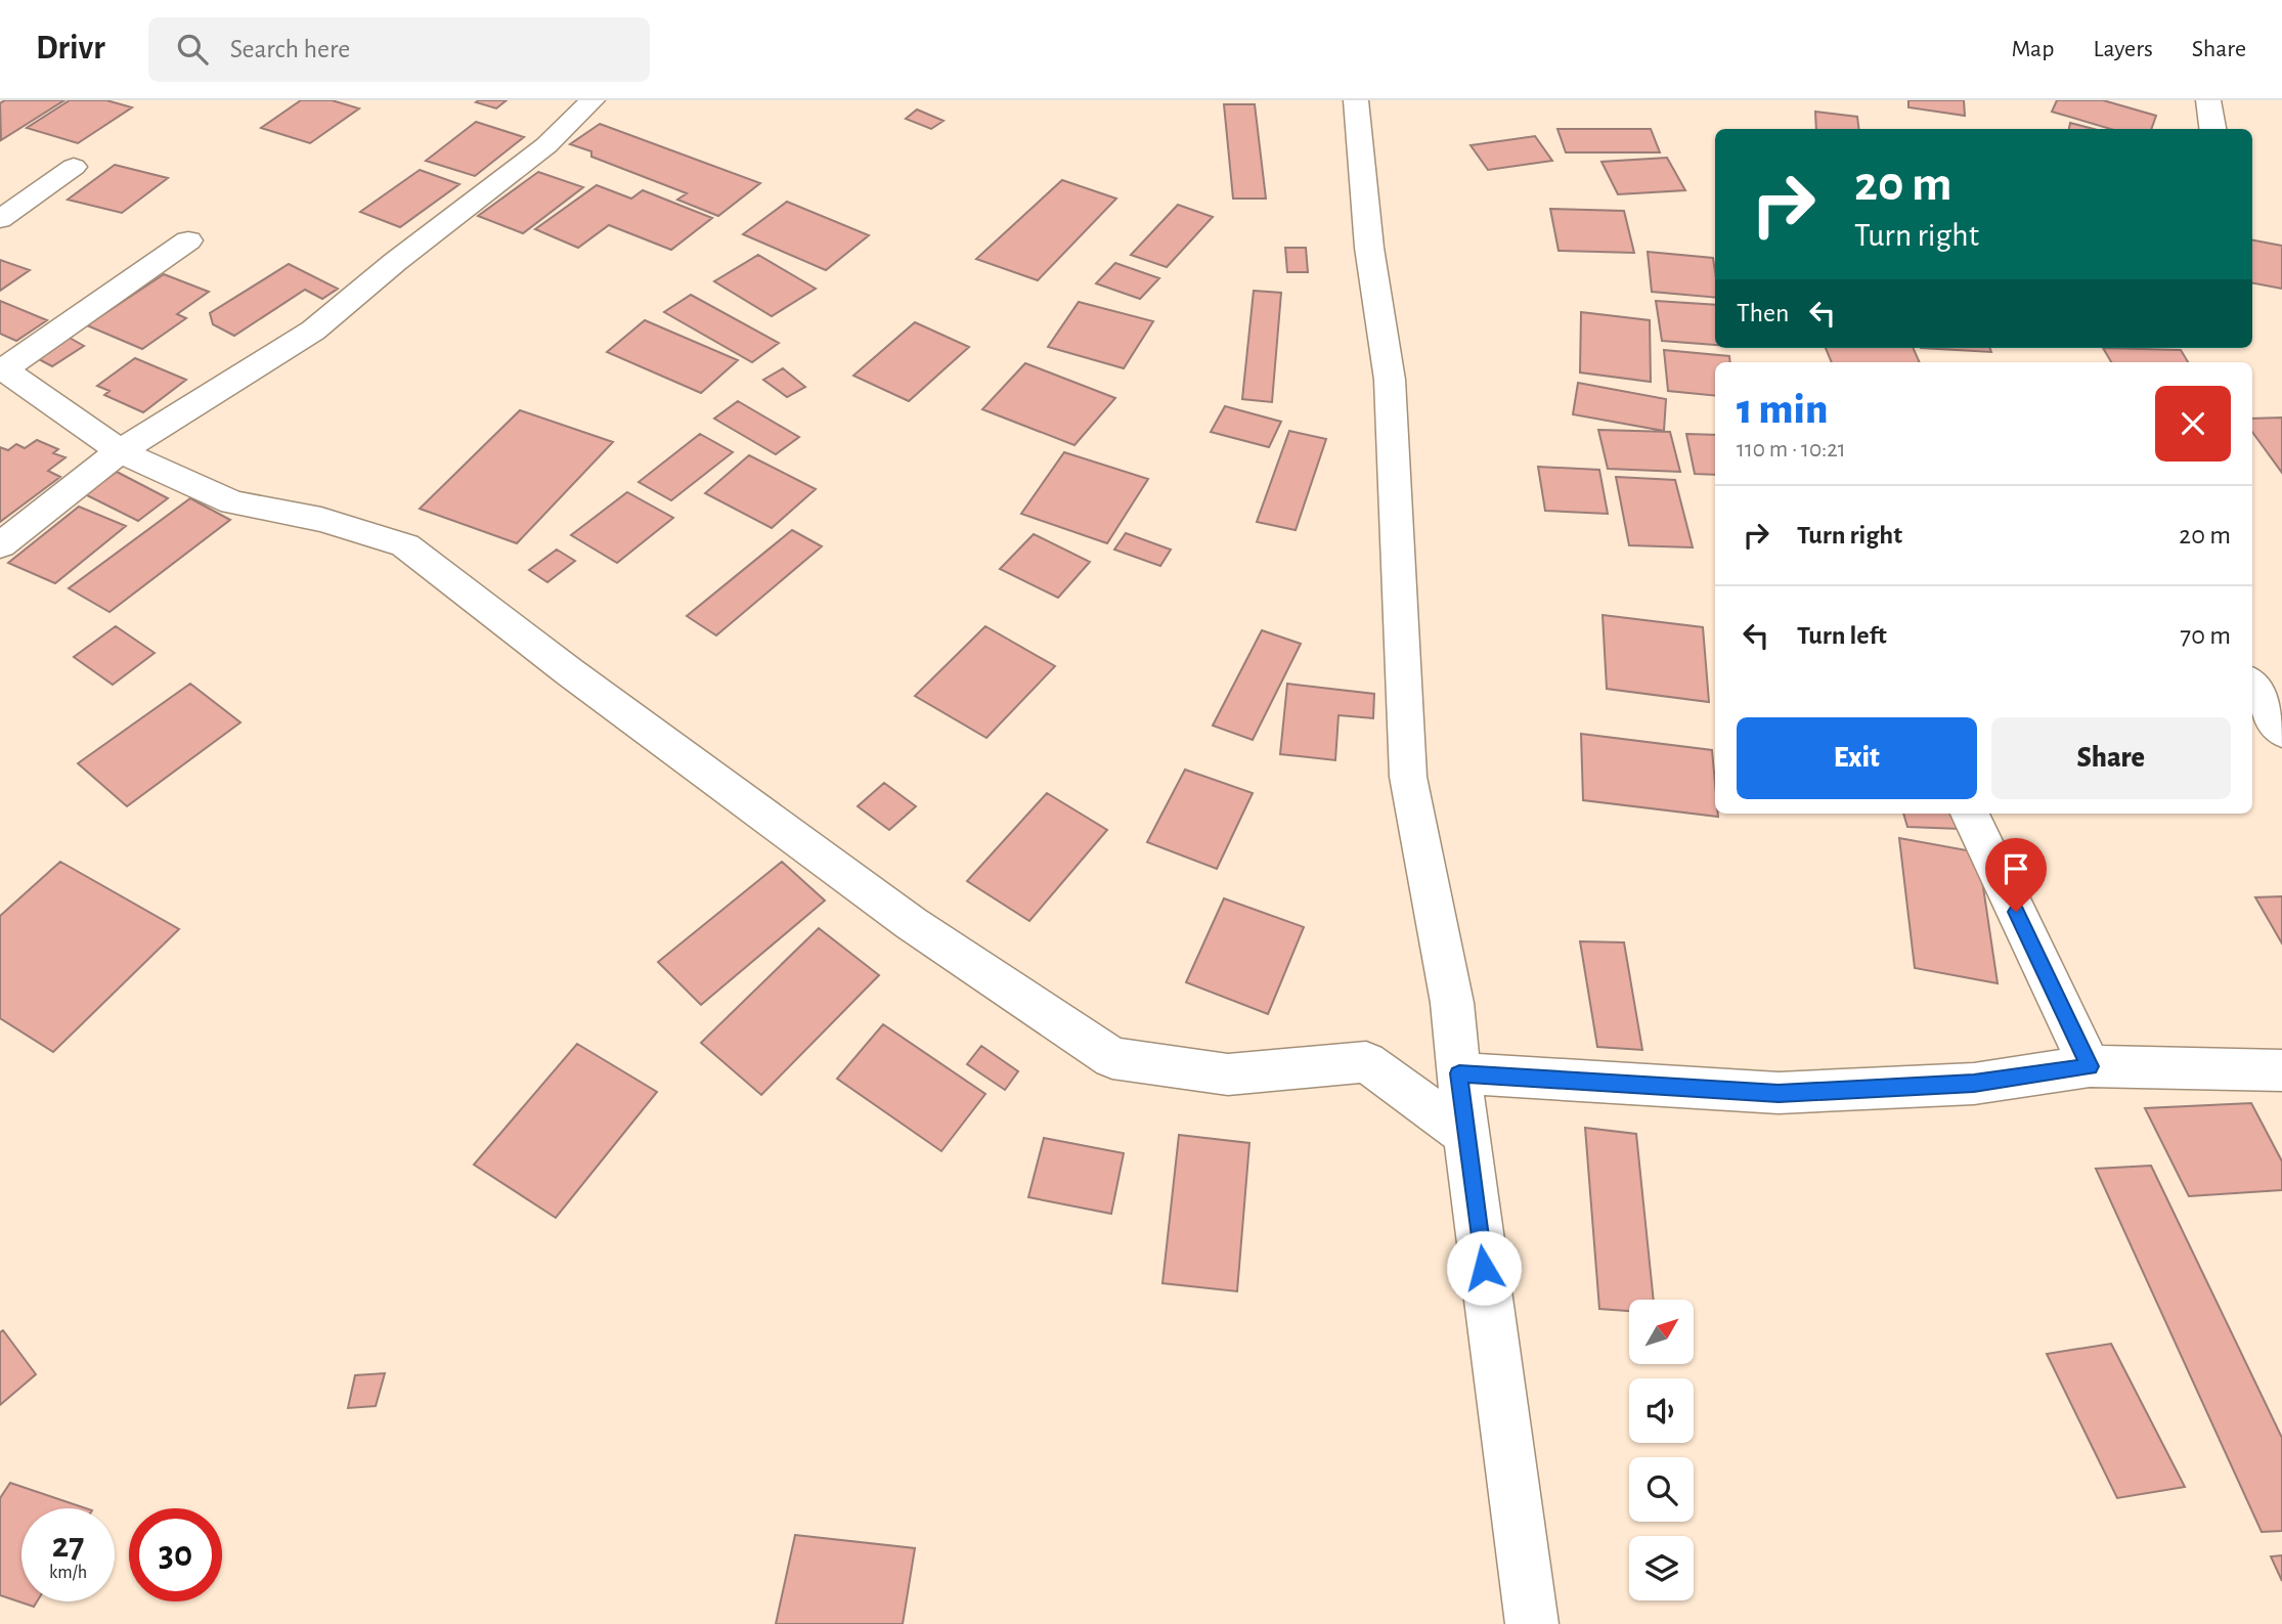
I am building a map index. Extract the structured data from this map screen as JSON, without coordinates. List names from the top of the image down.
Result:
{
  "north": "top right",
  "page": {
    "header": "Drivr",
    "search": "Search here",
    "nav": ["Map", "Layers", "Share"],
    "turn": ["20 m", "Turn right"],
    "then": "Then",
    "heading": ["1 min", "110 m · 10:21"],
    "list": [
      {
        "name": "Turn right",
        "value": "20 m"
      },
      {
        "name": "Turn left",
        "value": "70 m"
      }
    ],
    "buttons": ["Exit", "Share"],
    "speed": "27 km/h",
    "limit": "30"
  }
}
